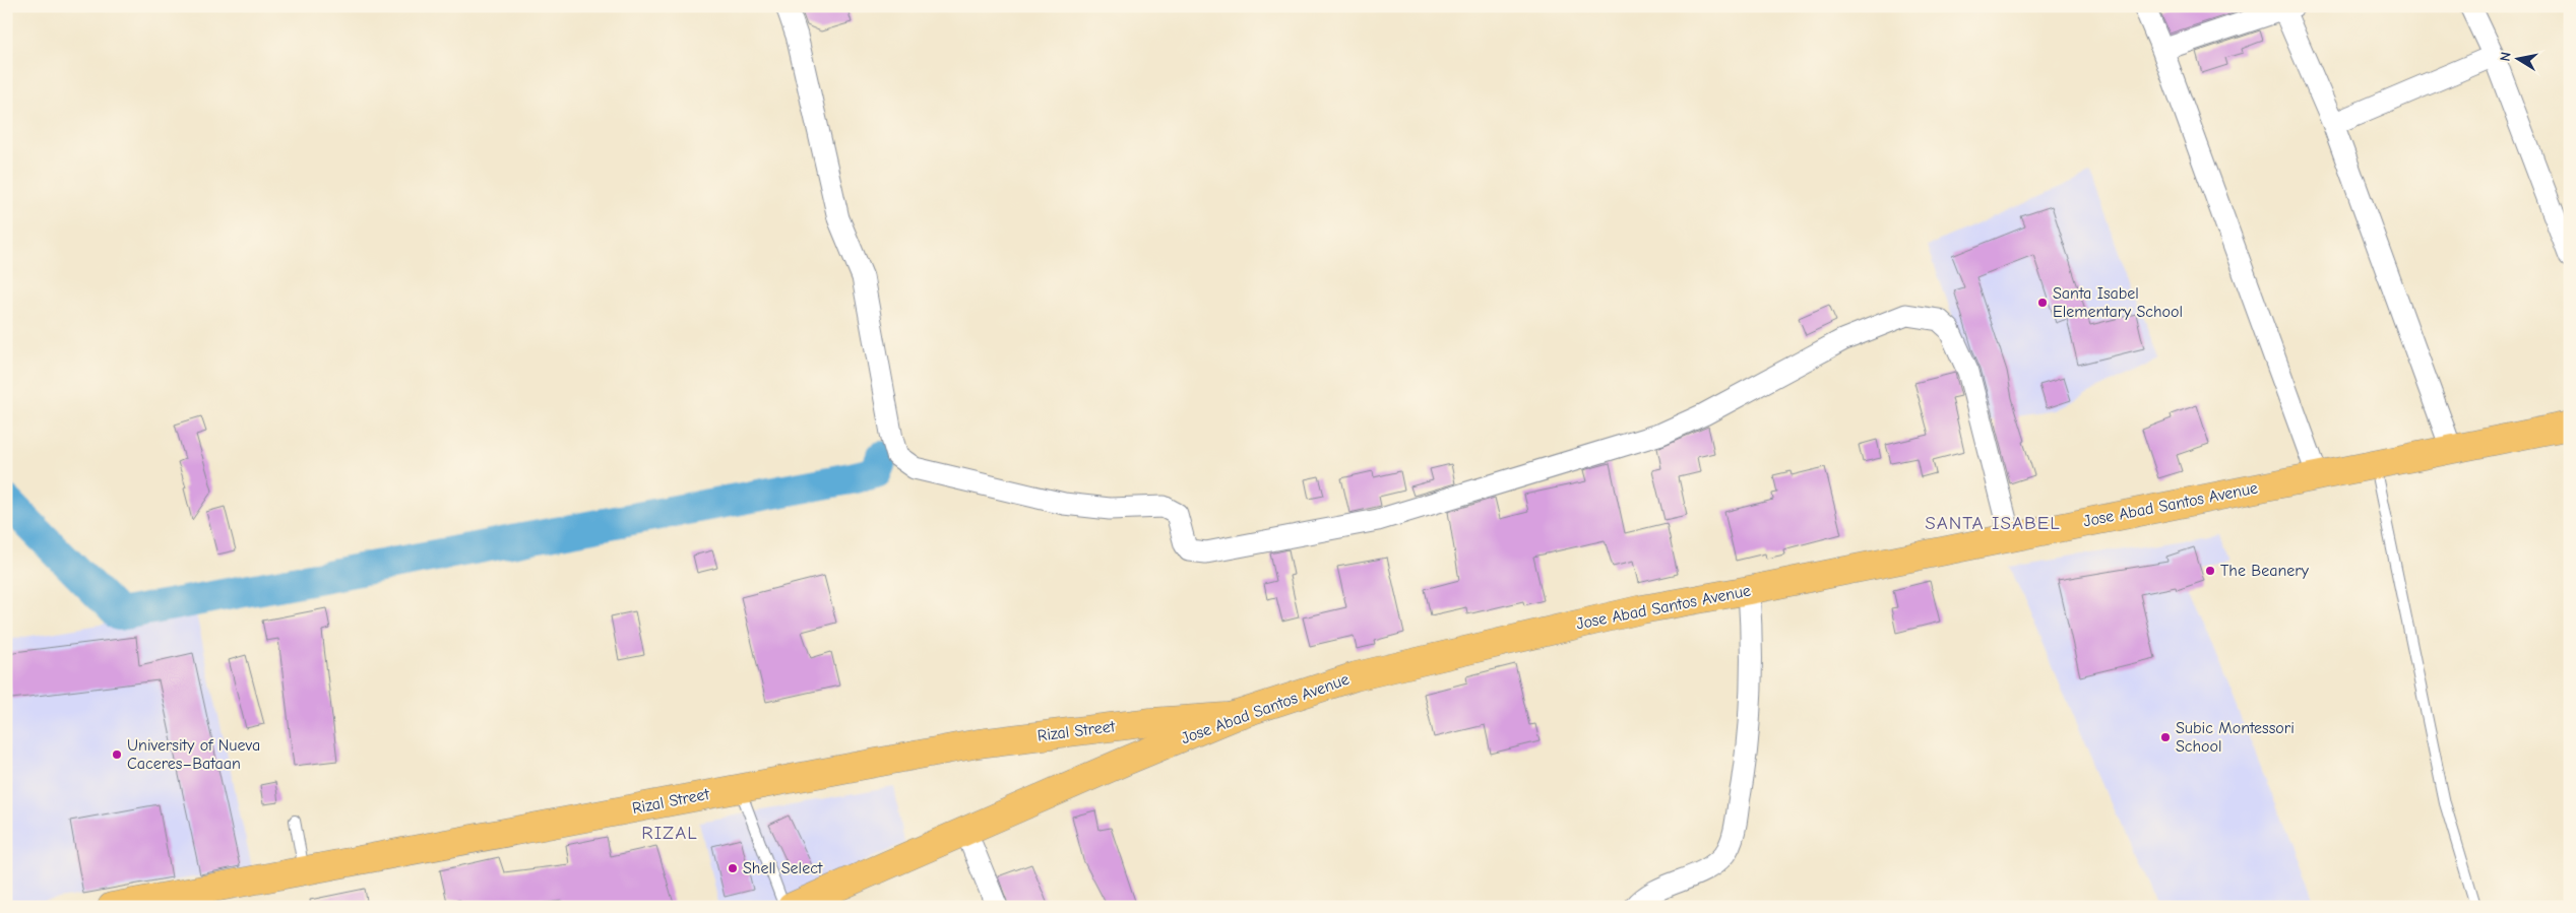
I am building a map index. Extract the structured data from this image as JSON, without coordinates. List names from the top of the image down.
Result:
{
  "streets": {
    "main road": ["Jose Abad Santos Avenue", "Rizal Street"]
  },
  "crossings": [
    ["Jose Abad Santos Avenue", "Rizal Street"]
  ],
  "districts": ["SANTA ISABEL", "RIZAL"],
  "places": [
    "Santa Isabel Elementary School",
    "The Beanery",
    "Subic Montessori School",
    "University of Nueva Caceres–Bataan",
    "Shell Select"
  ],
  "north": "left"
}
